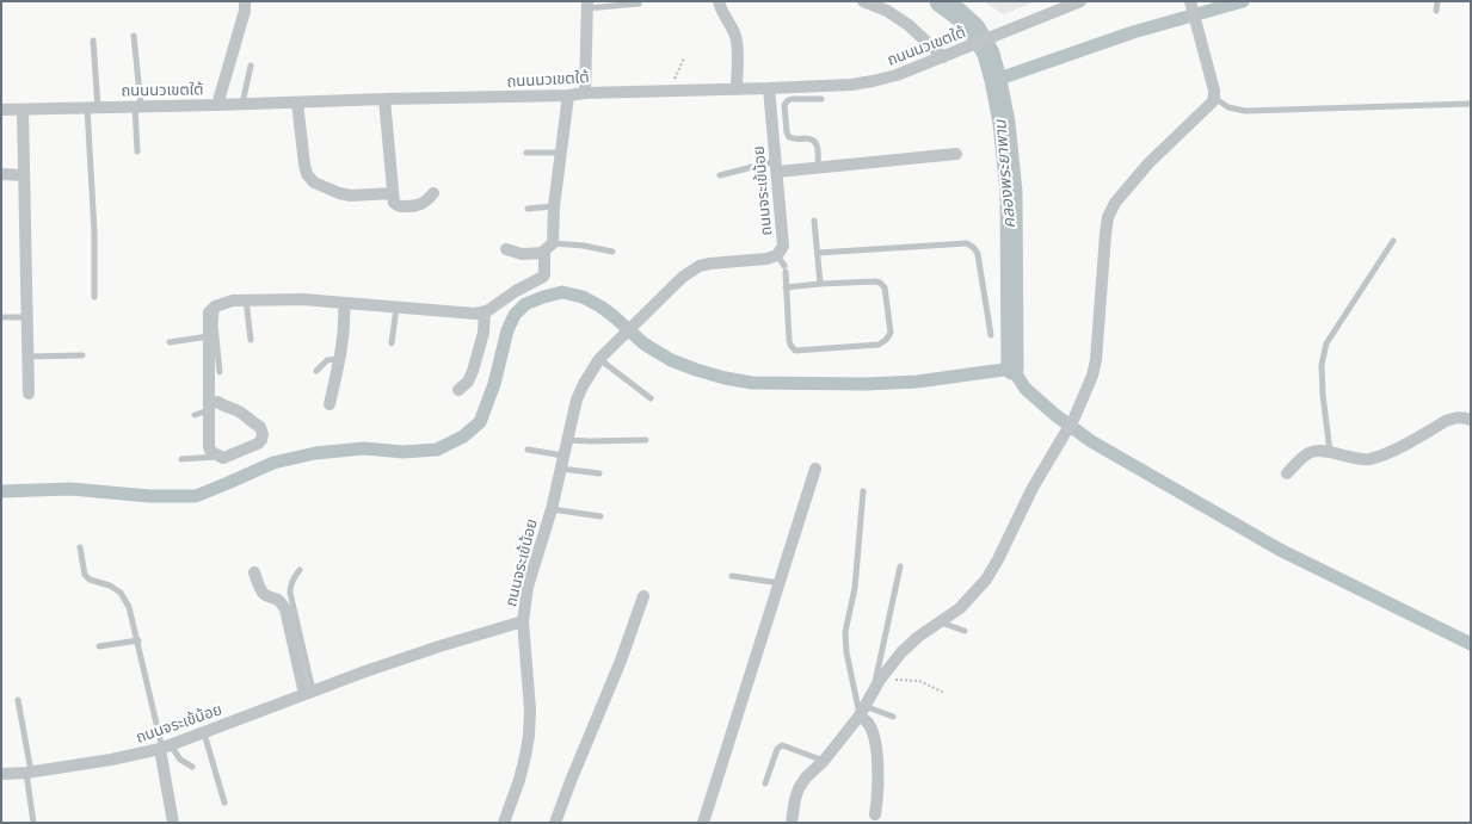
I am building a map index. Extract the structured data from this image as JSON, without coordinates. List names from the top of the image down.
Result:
{
  "streets": {
    "street": ["ถนนนวเขตใต้", "ถนนจระเข้น้อย"]
  },
  "crossings": [
    ["ถนนนวเขตใต้", "ถนนจระเข้น้อย"]
  ],
  "water": ["คลองพระยาพาน"]
}
